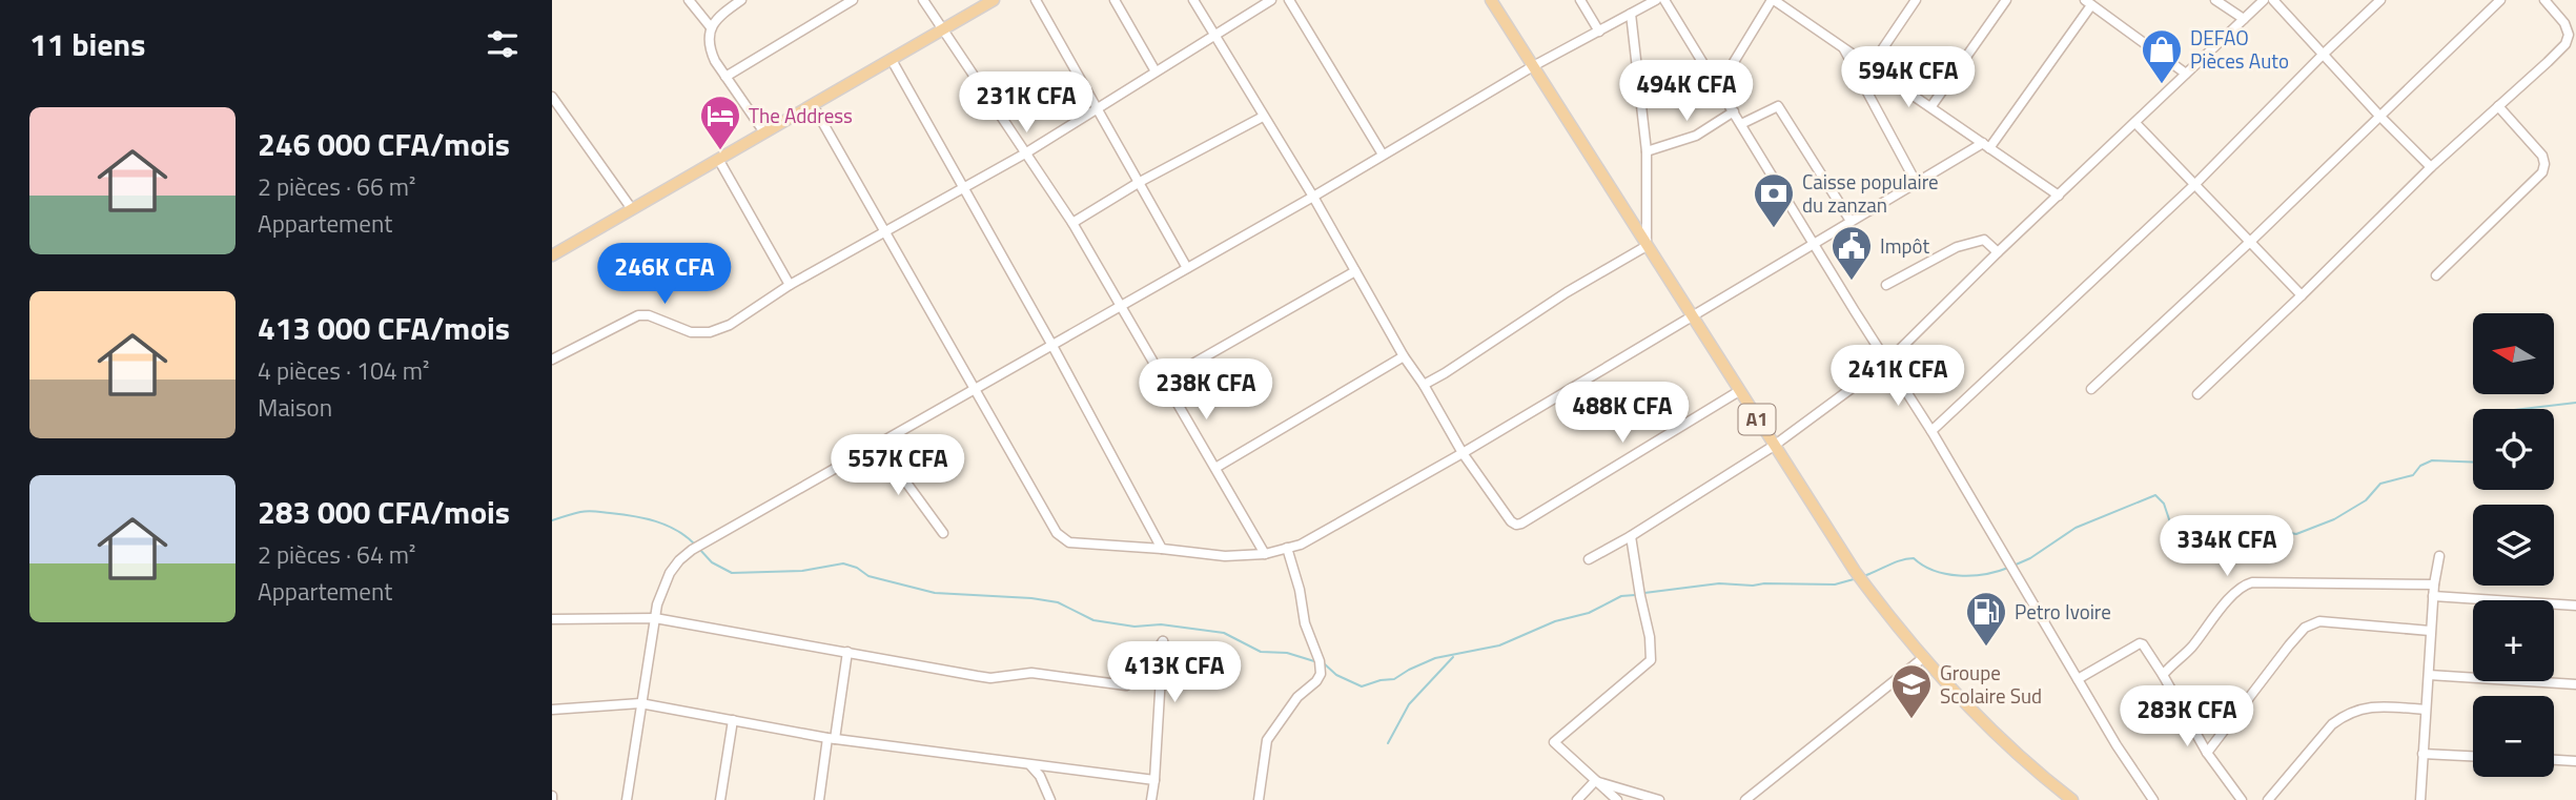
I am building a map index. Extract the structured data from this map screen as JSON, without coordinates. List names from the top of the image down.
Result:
{
  "streets": {
    "main road": ["A1"]
  },
  "places": {
    "shop": ["DEFAO Pièces Auto"],
    "hotel": ["The Address"],
    "bank": ["Caisse populaire du zanzan"],
    "public building": ["Impôt"],
    "fuel station": ["Petro Ivoire"],
    "school or university": ["Groupe Scolaire Sud"]
  },
  "north": "left",
  "page": {
    "heading": "11 biens",
    "price": [
      "594K CFA",
      "494K CFA",
      "231K CFA",
      "246K CFA",
      "241K CFA",
      "238K CFA",
      "488K CFA",
      "557K CFA",
      "334K CFA",
      "413K CFA",
      "283K CFA"
    ],
    "list": [
      {
        "name": "246 000 CFA/mois",
        "note": "2 pièces · 66 m² · Appartement"
      },
      {
        "name": "413 000 CFA/mois",
        "note": "4 pièces · 104 m² · Maison"
      },
      {
        "name": "283 000 CFA/mois",
        "note": "2 pièces · 64 m² · Appartement"
      }
    ],
    "map_buttons": ["+", "−"]
  }
}
